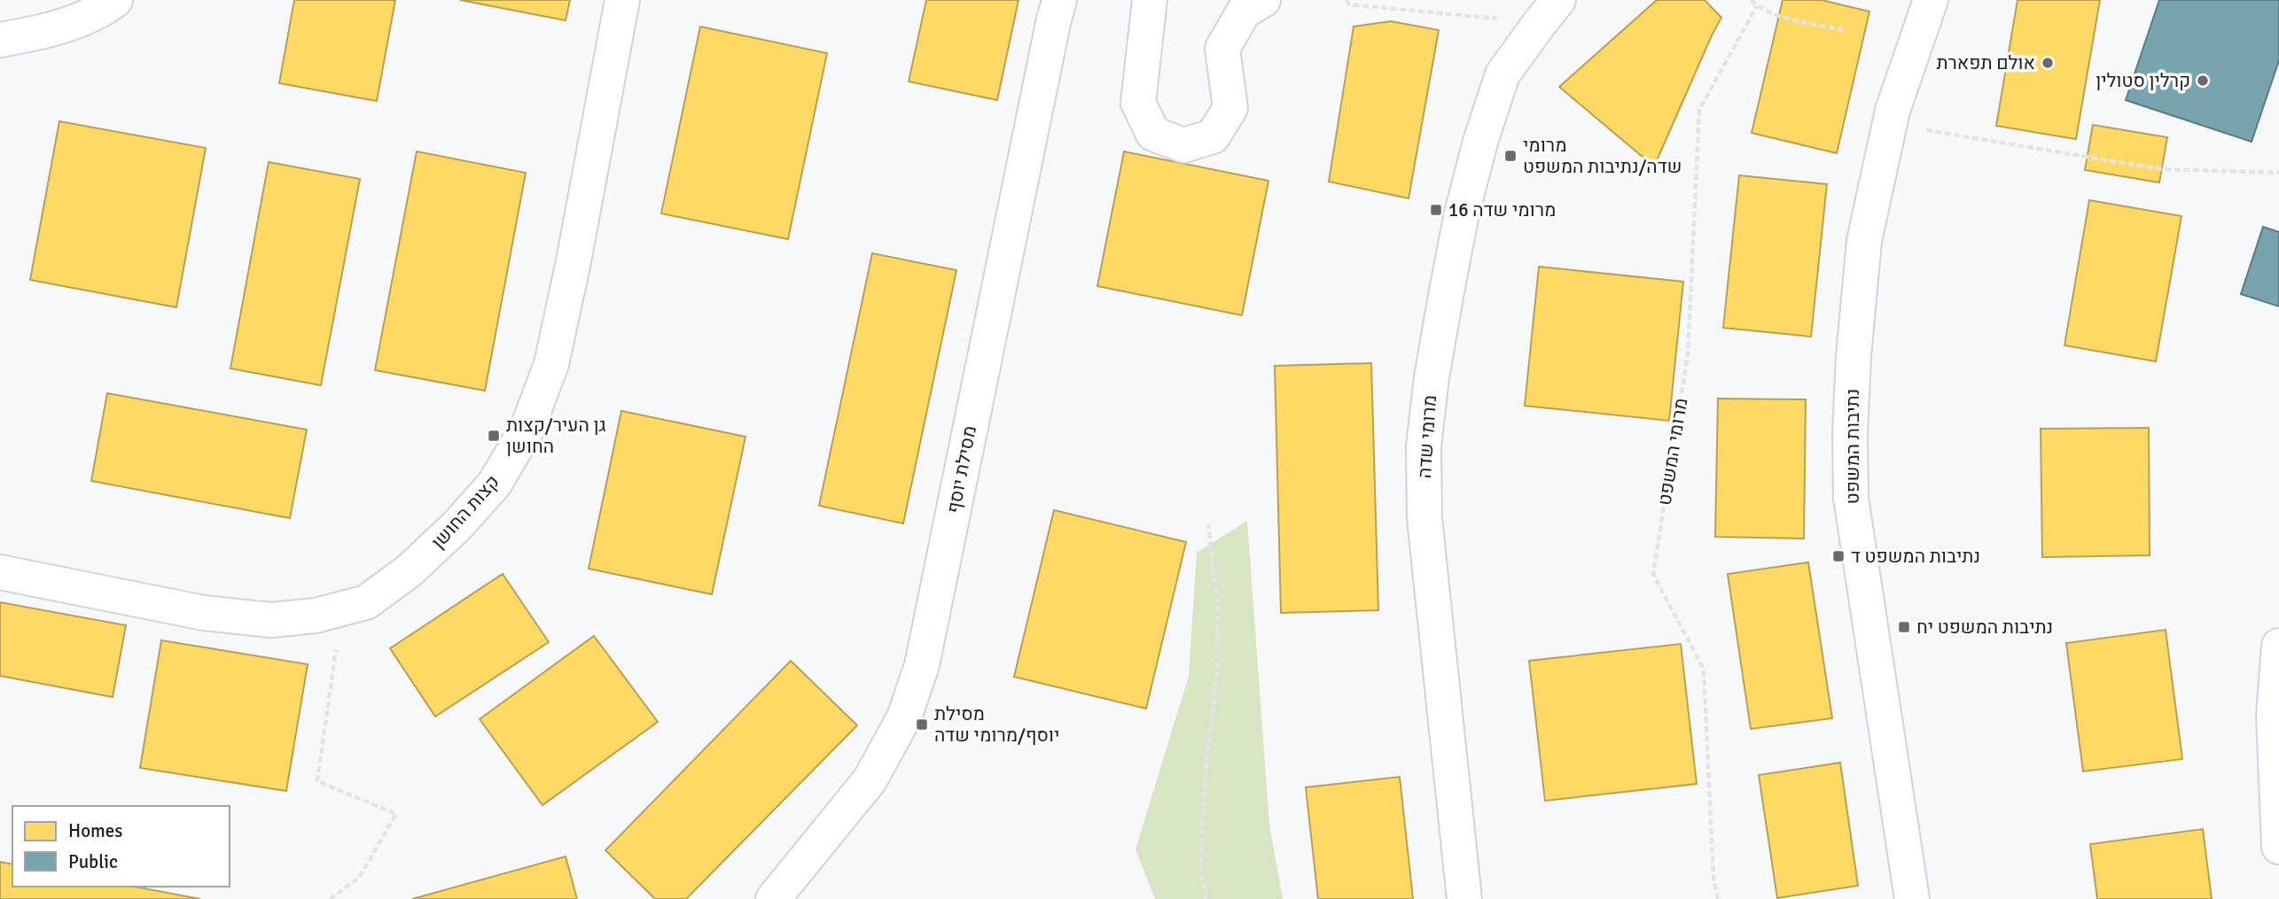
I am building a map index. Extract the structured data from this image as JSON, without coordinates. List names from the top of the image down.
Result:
{
  "streets": {
    "street": [
      "מרומי שדה",
      "נתיבות המשפט",
      "מסילת יוסף",
      "קצות החושן"
    ],
    "path": ["מרומי המשפט"]
  },
  "places": {
    "other": ["אולם תפארת", "קרלין סטולין"],
    "transit": [
      "מרומי שדה/נתיבות המשפט",
      "מרומי שדה 16",
      "גן העיר/קצות החושן",
      "נתיבות המשפט ד",
      "נתיבות המשפט יח",
      "מסילת יוסף/מרומי שדה"
    ]
  },
  "legend": ["Homes", "Public"]
}
